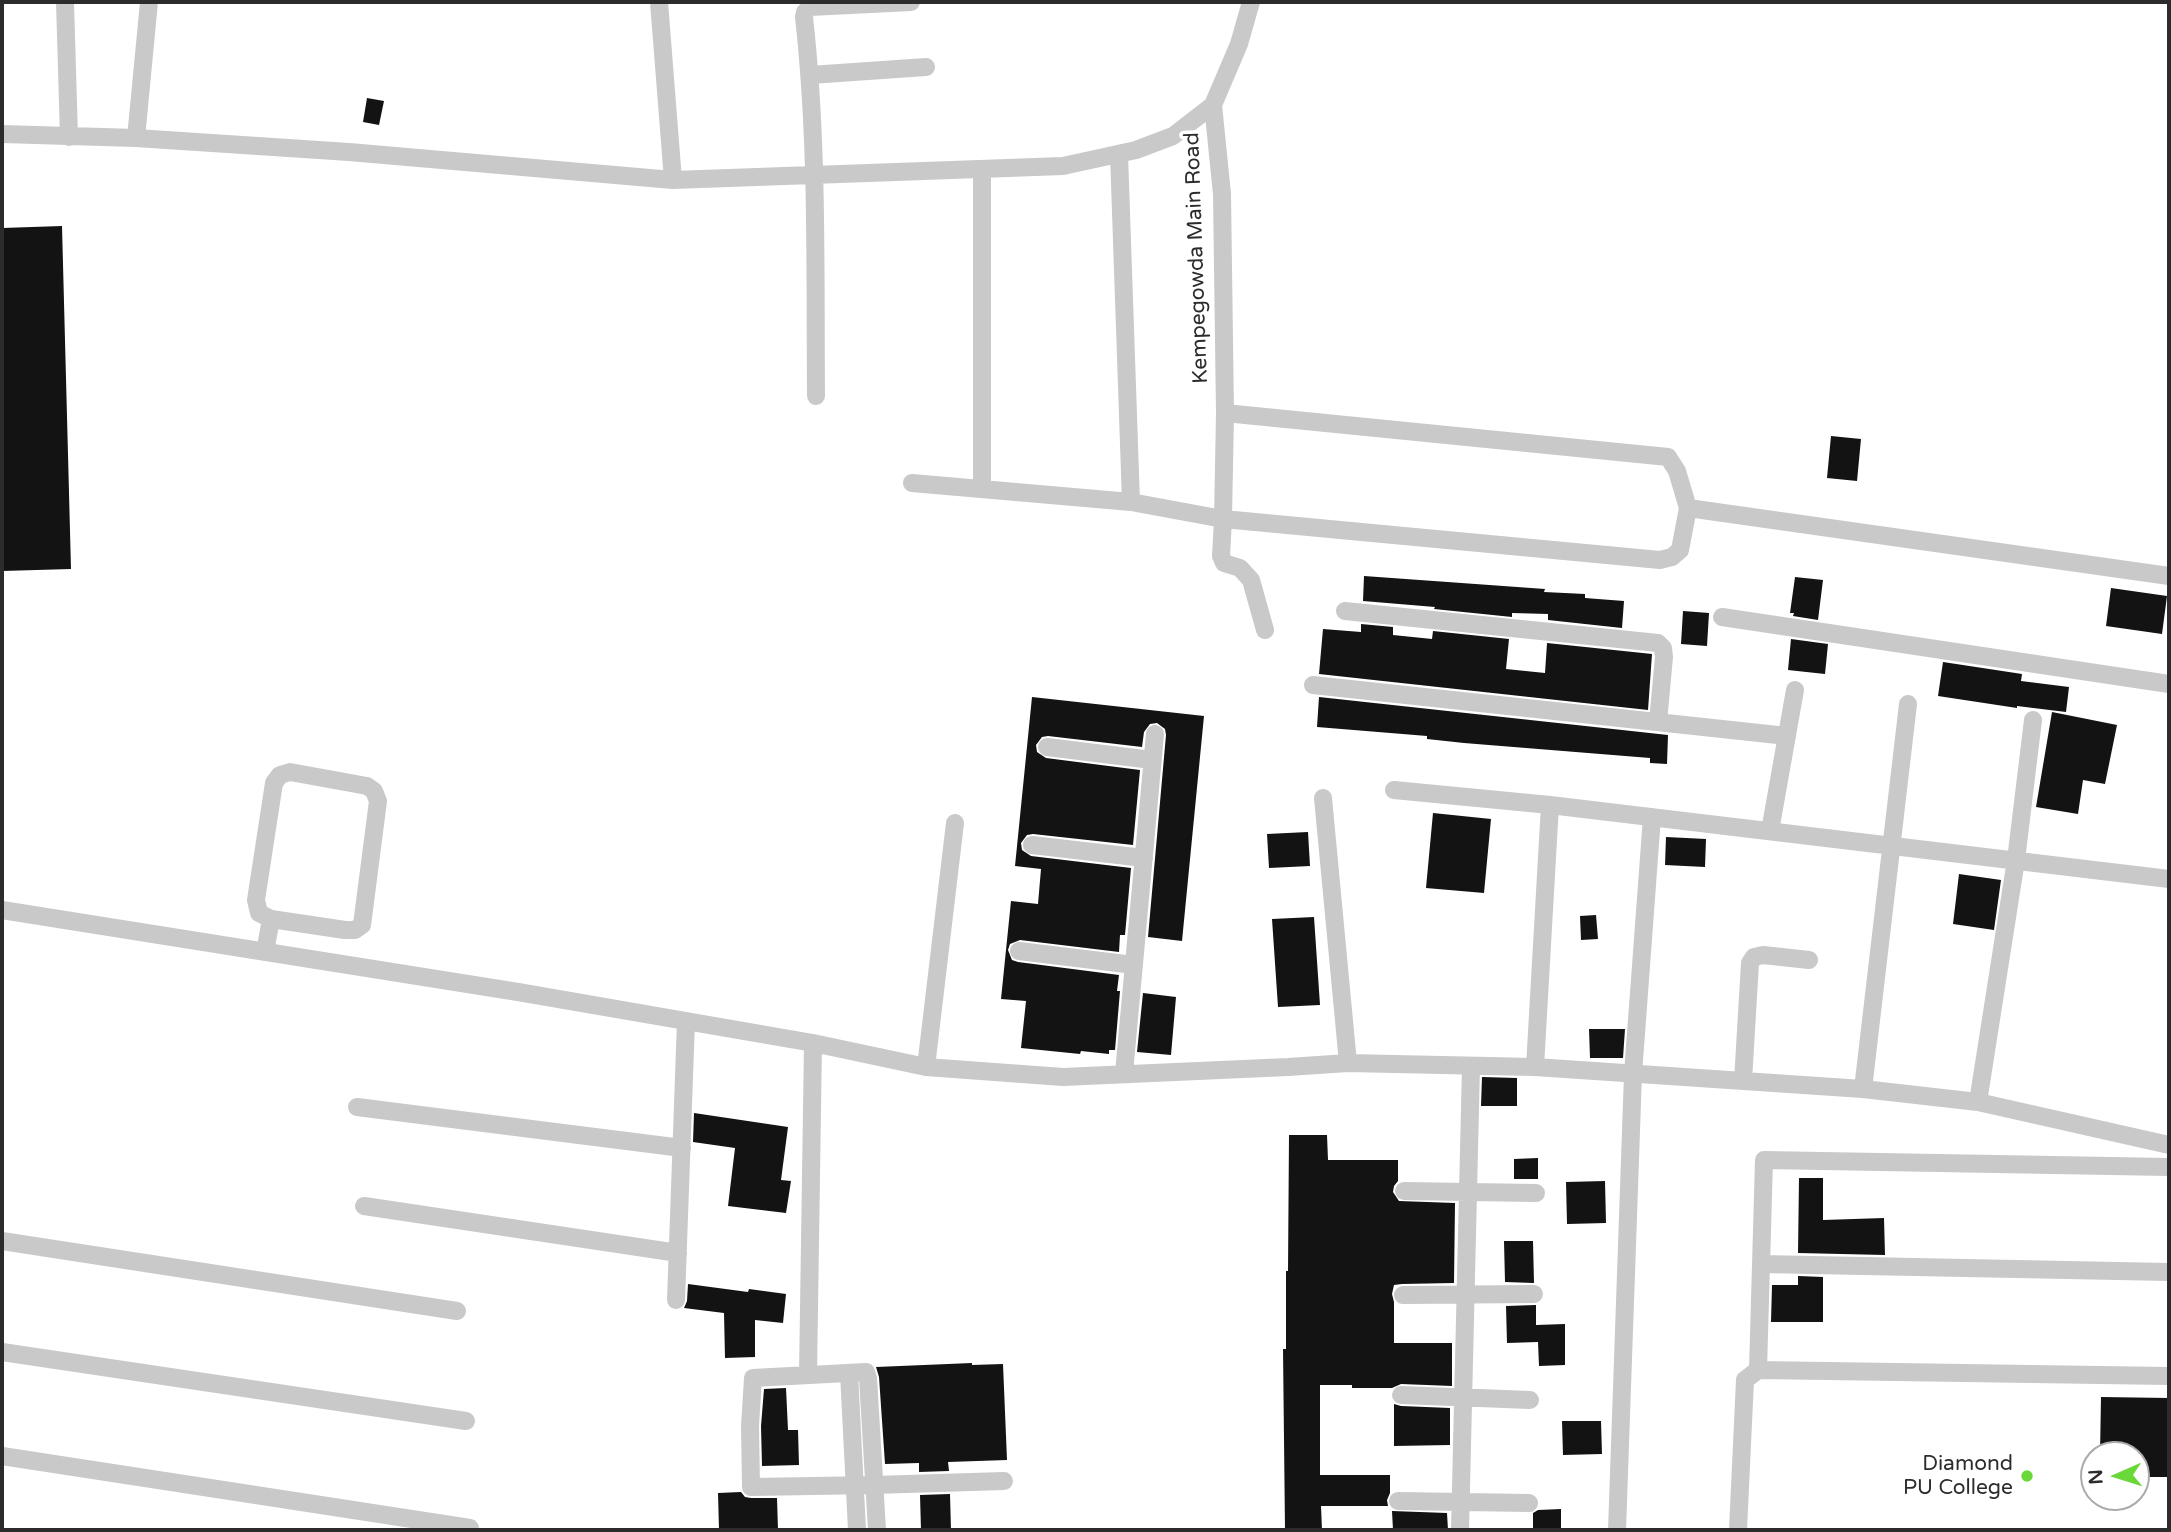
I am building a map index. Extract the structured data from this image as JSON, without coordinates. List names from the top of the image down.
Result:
{
  "streets": {
    "street": ["Kempegowda Main Road"]
  },
  "places": ["Diamond PU College"],
  "north": "left"
}
